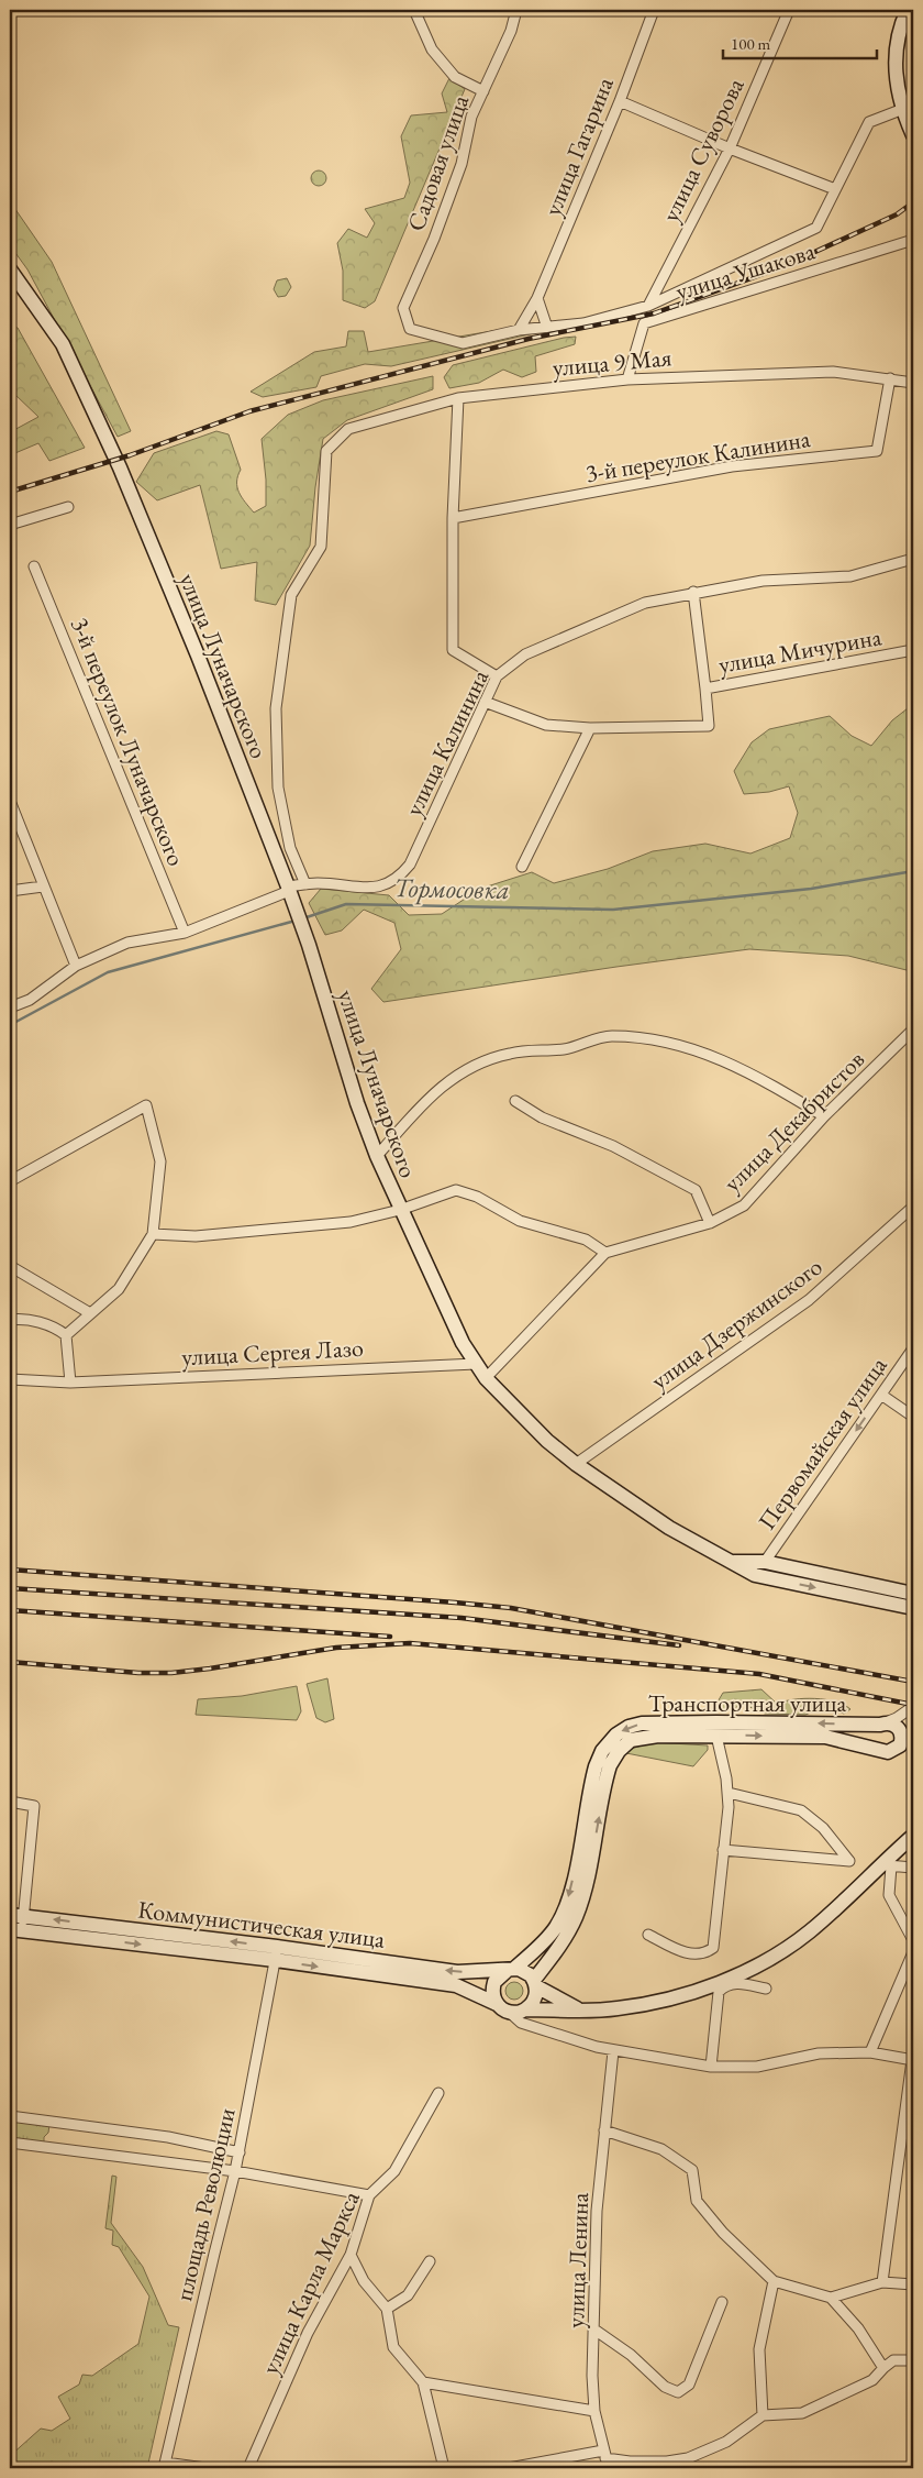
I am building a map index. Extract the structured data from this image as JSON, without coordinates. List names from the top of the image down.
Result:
{
  "streets": {
    "main road": ["улица Луначарского", "Транспортная улица", "Коммунистическая улица"],
    "street": [
      "улица Гагарина",
      "улица Суворова",
      "Садовая улица",
      "улица Ушакова",
      "улица 9 Мая",
      "3-й переулок Калинина",
      "улица Мичурина",
      "3-й переулок Луначарского",
      "улица Калинина",
      "улица Декабристов",
      "улица Дзержинского",
      "улица Сергея Лазо",
      "Первомайская улица",
      "площадь Революции",
      "улица Ленина",
      "улица Карла Маркса"
    ]
  },
  "crossings": [
    ["улица Гагарина", "Садовая улица"],
    ["улица Ушакова", "улица 9 Мая"],
    ["улица 9 Мая", "3-й переулок Калинина"],
    ["улица 9 Мая", "улица Калинина"],
    ["улица Луначарского", "улица Калинина"],
    ["улица Луначарского", "улица Дзержинского"],
    ["улица Луначарского", "улица Сергея Лазо"],
    ["3-й переулок Луначарского", "улица Калинина"],
    ["Транспортная улица", "Коммунистическая улица"],
    ["Коммунистическая улица", "площадь Революции"]
  ],
  "one_way": ["Первомайская улица"],
  "water": ["Тормосовка"],
  "scale_bar": "100 m"
}
